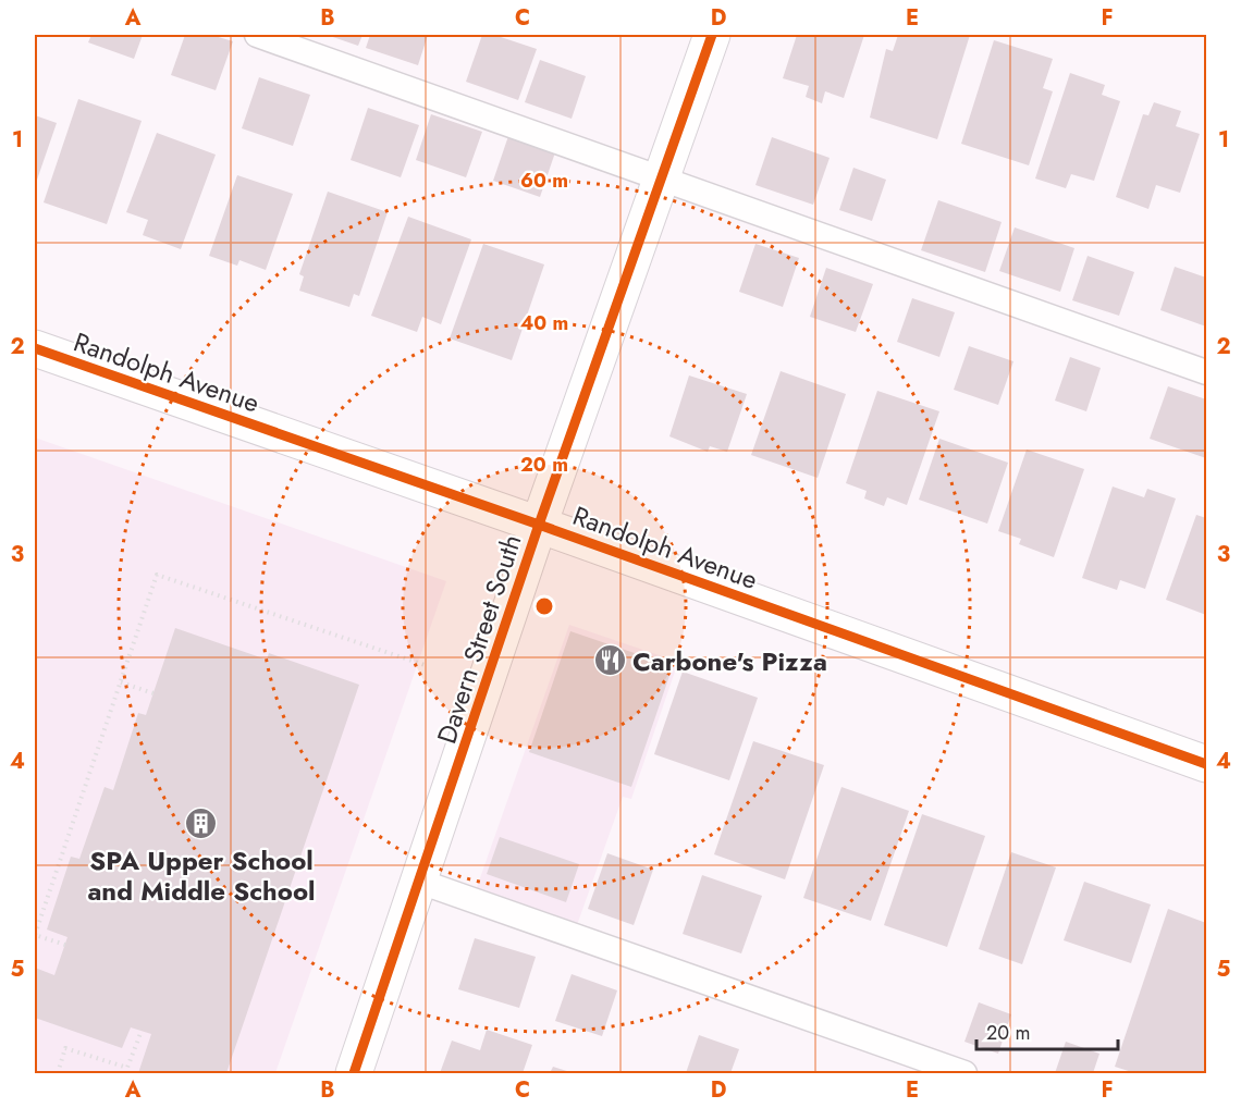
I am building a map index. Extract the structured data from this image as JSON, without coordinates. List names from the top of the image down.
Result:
{
  "streets": {
    "main road": ["Randolph Avenue", "Davern Street South"]
  },
  "crossings": [
    ["Randolph Avenue", "Davern Street South"]
  ],
  "places": {
    "restaurant": ["Carbone's Pizza"],
    "building": ["SPA Upper School and Middle School"]
  },
  "scale_bar": "20 m",
  "grid": {
    "columns": [
      "A",
      "B",
      "C",
      "D",
      "E",
      "F"
    ],
    "rows": [
      "1",
      "2",
      "3",
      "4",
      "5"
    ]
  },
  "rings": ["60 m", "40 m", "20 m"]
}
